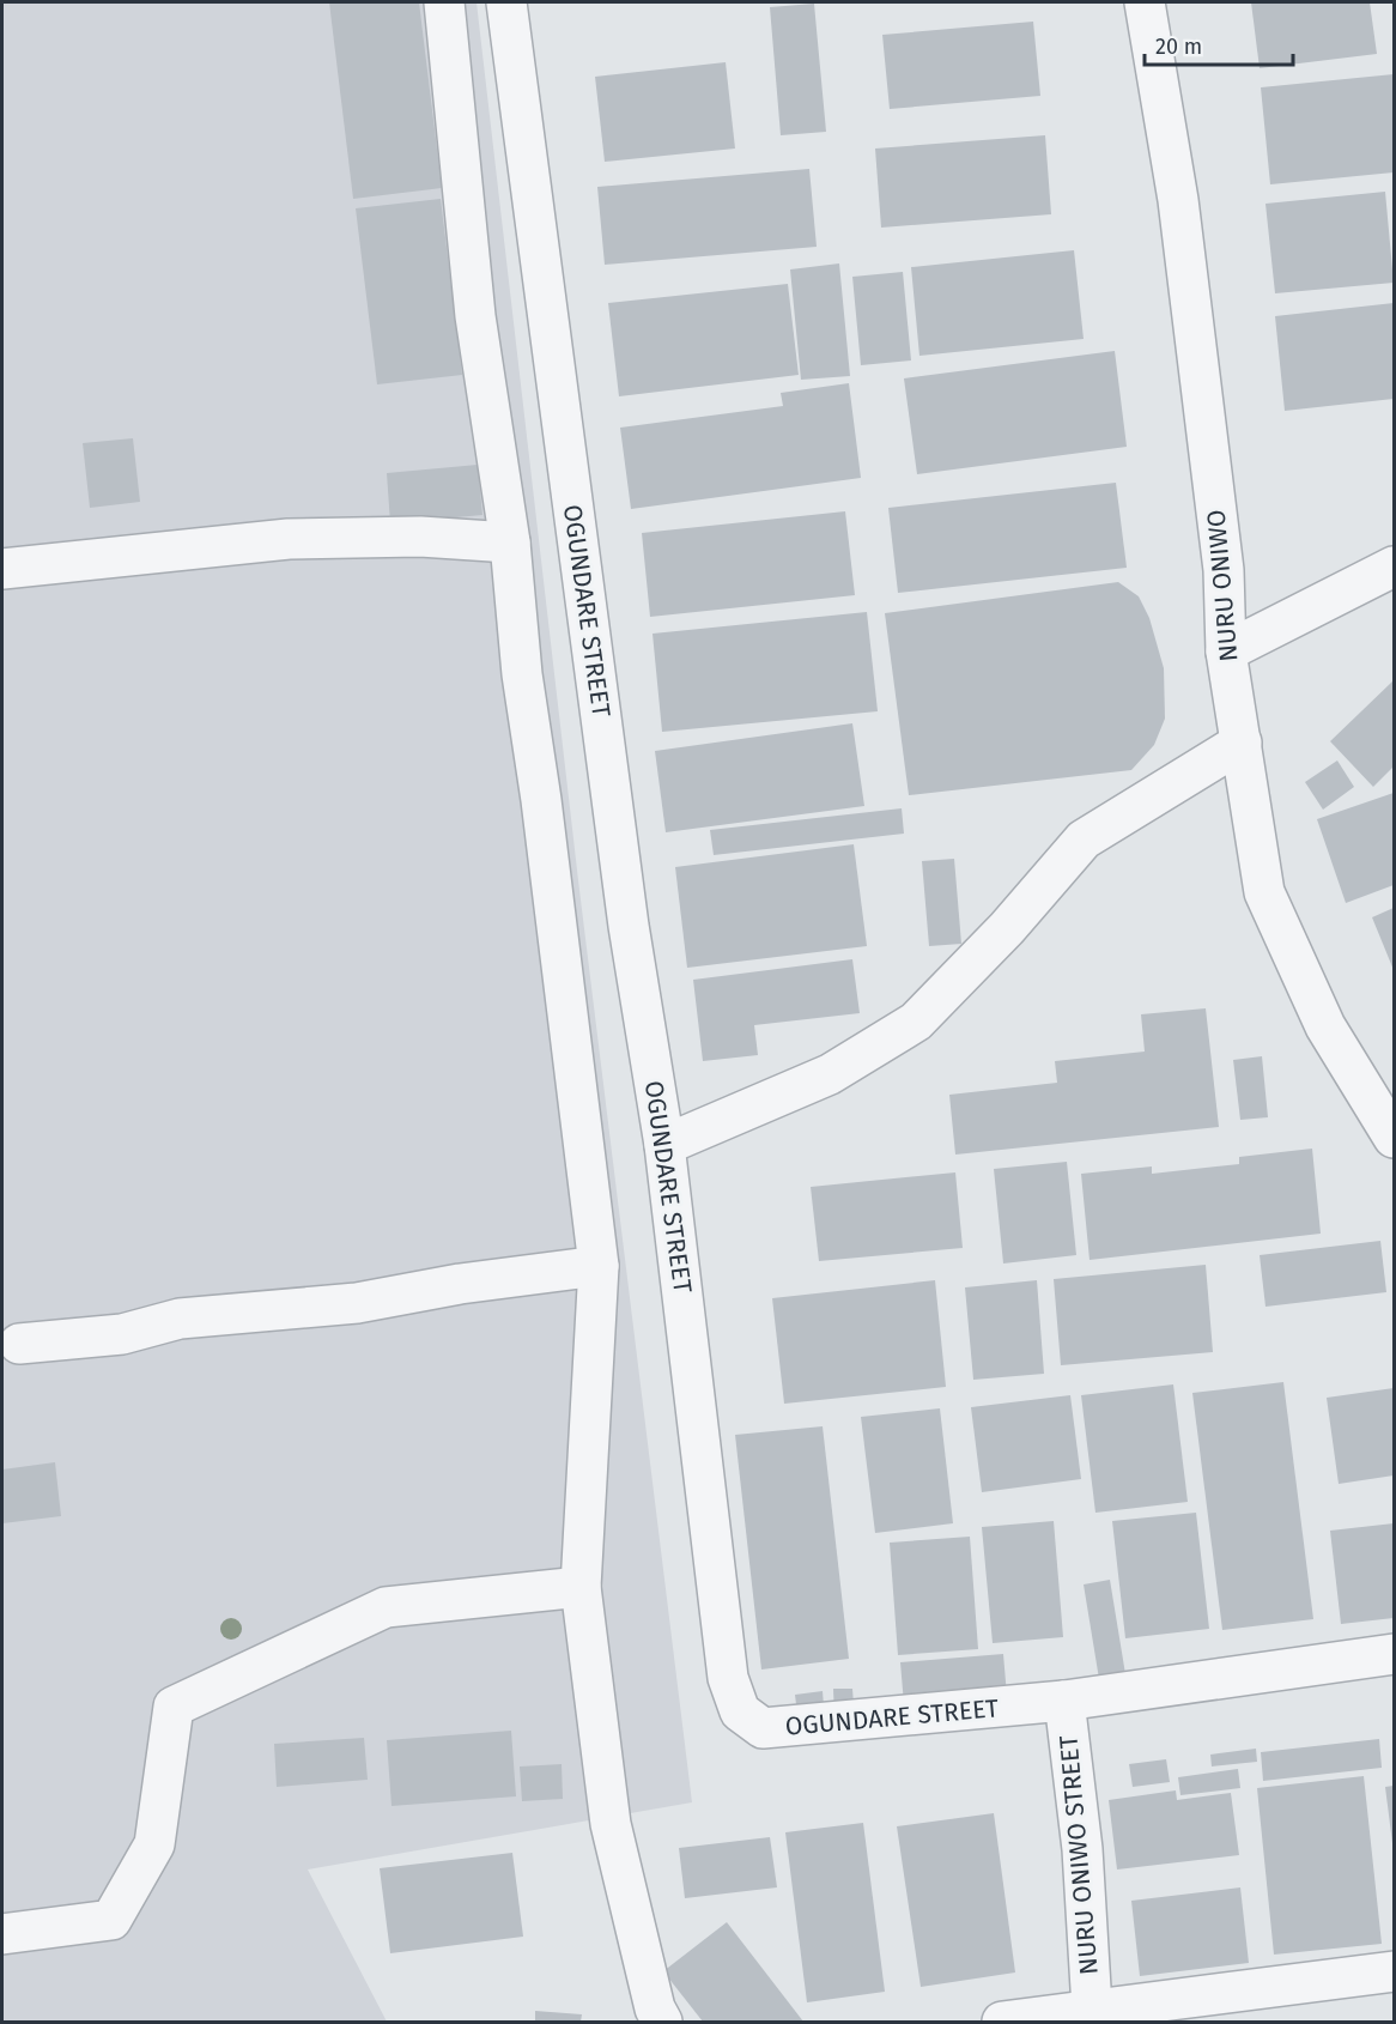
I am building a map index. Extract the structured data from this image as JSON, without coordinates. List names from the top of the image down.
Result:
{
  "streets": {
    "street": ["NURU ONIWO", "OGUNDARE STREET", "NURU ONIWO STREET"]
  },
  "crossings": [
    ["OGUNDARE STREET", "NURU ONIWO STREET"]
  ],
  "scale_bar": "20 m"
}
